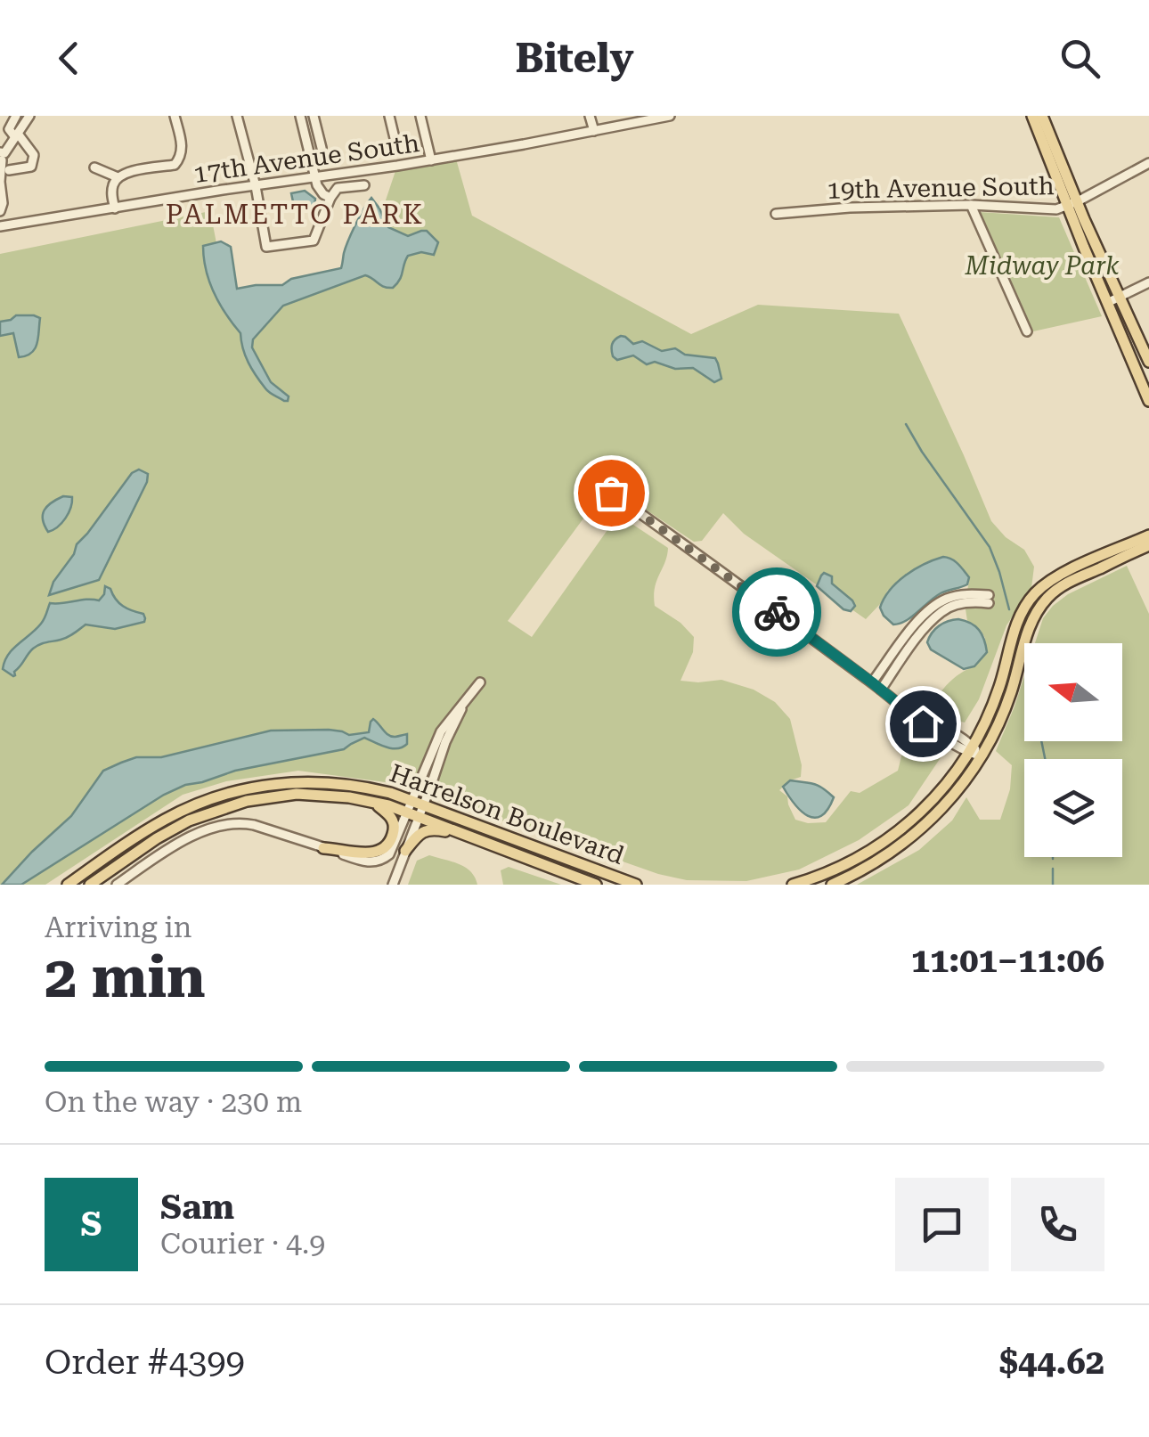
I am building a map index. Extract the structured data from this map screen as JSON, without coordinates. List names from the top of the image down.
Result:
{
  "streets": {
    "main road": ["Harrelson Boulevard"],
    "street": ["17th Avenue South", "19th Avenue South"]
  },
  "districts": ["PALMETTO PARK"],
  "parks": ["Midway Park"],
  "north": "left",
  "page": {
    "header": "Bitely",
    "heading": ["2 min", "Arriving in", "11:01–11:06"],
    "panel": [
      "Sam",
      "Courier · 4.9",
      "Order #4399",
      "$44.62"
    ],
    "bar": "On the way · 230 m",
    "round": "S"
  }
}
